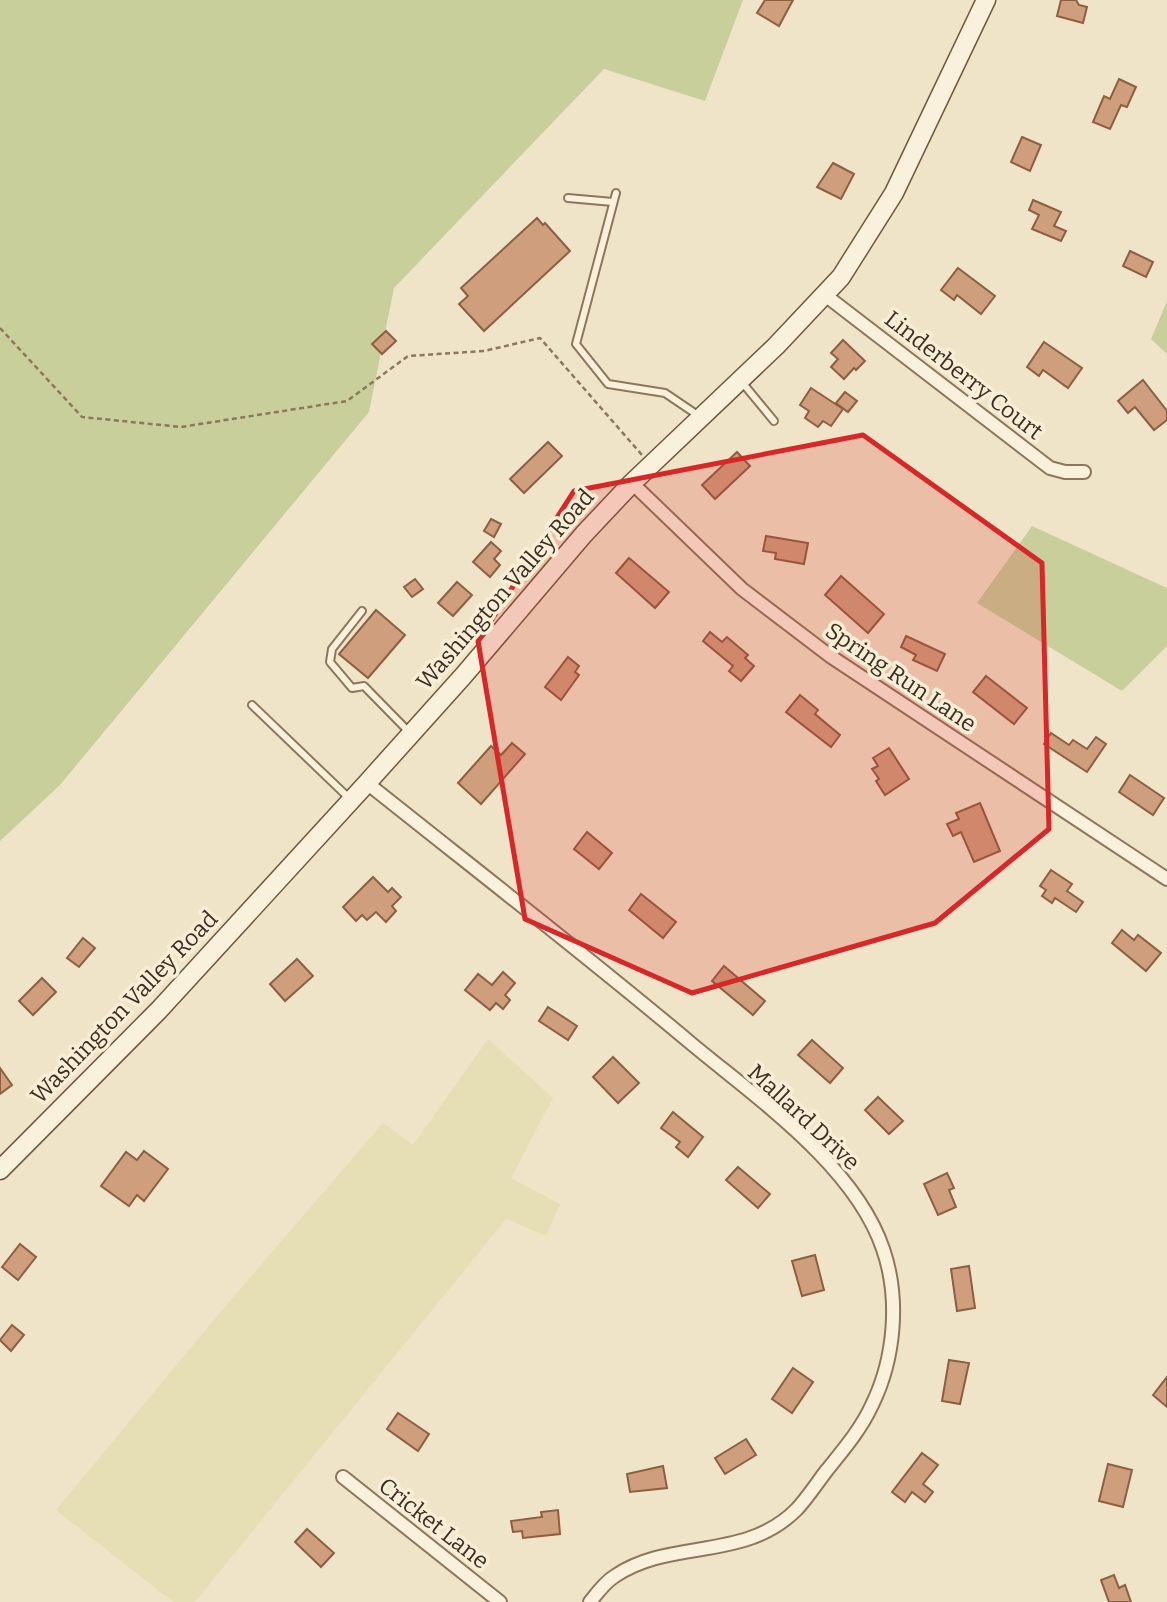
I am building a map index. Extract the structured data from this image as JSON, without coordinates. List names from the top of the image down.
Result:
{
  "streets": {
    "street": [
      "Linderberry Court",
      "Washington Valley Road",
      "Spring Run Lane",
      "Mallard Drive",
      "Cricket Lane"
    ]
  },
  "crossings": [
    ["Linderberry Court", "Washington Valley Road"],
    ["Washington Valley Road", "Spring Run Lane"],
    ["Washington Valley Road", "Mallard Drive"]
  ]
}
